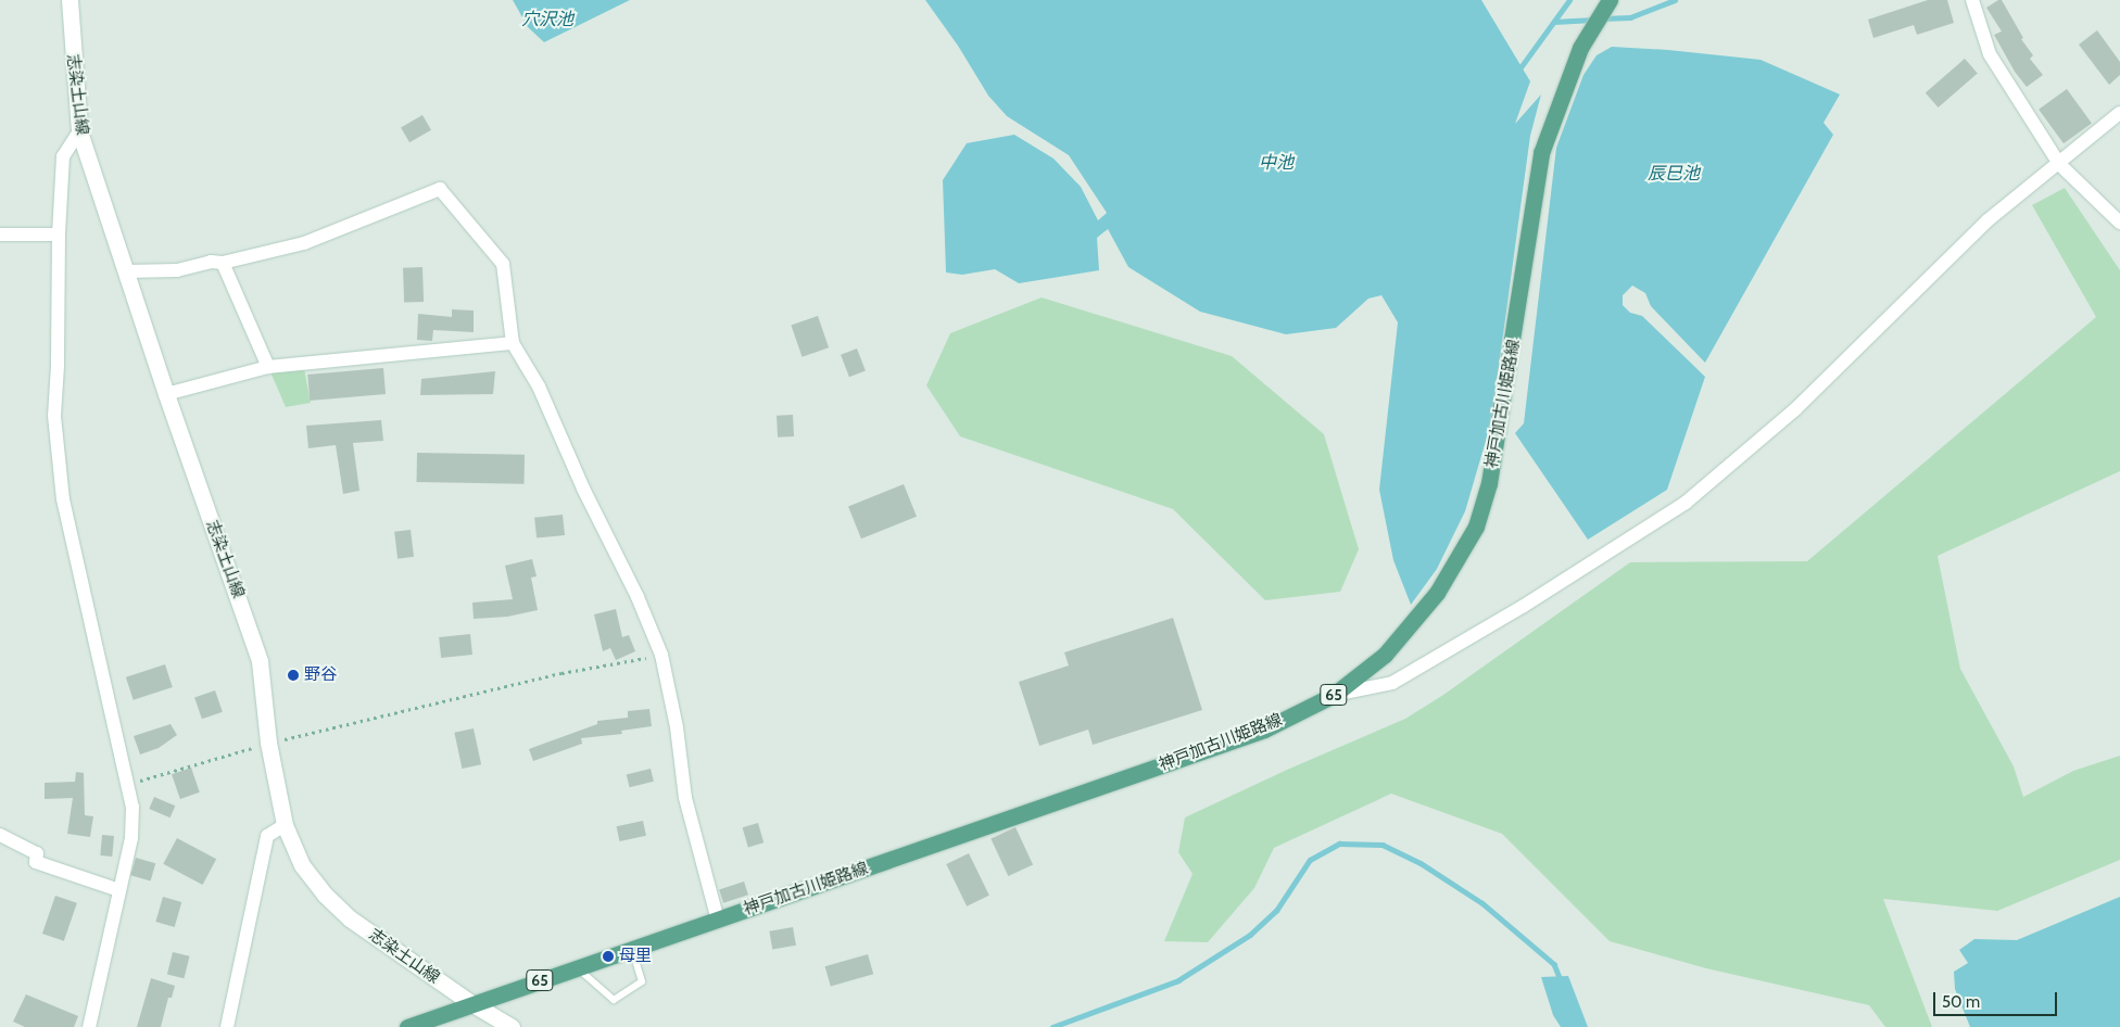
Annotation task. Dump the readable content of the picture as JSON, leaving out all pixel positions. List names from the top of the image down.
{
  "streets": {
    "main road": ["志染土山線", "神戸加古川姫路線", "65"]
  },
  "crossings": [
    ["志染土山線", "神戸加古川姫路線"]
  ],
  "water": ["穴沢池", "中池", "辰巳池"],
  "places": ["野谷", "母里"],
  "scale_bar": "50 m"
}
